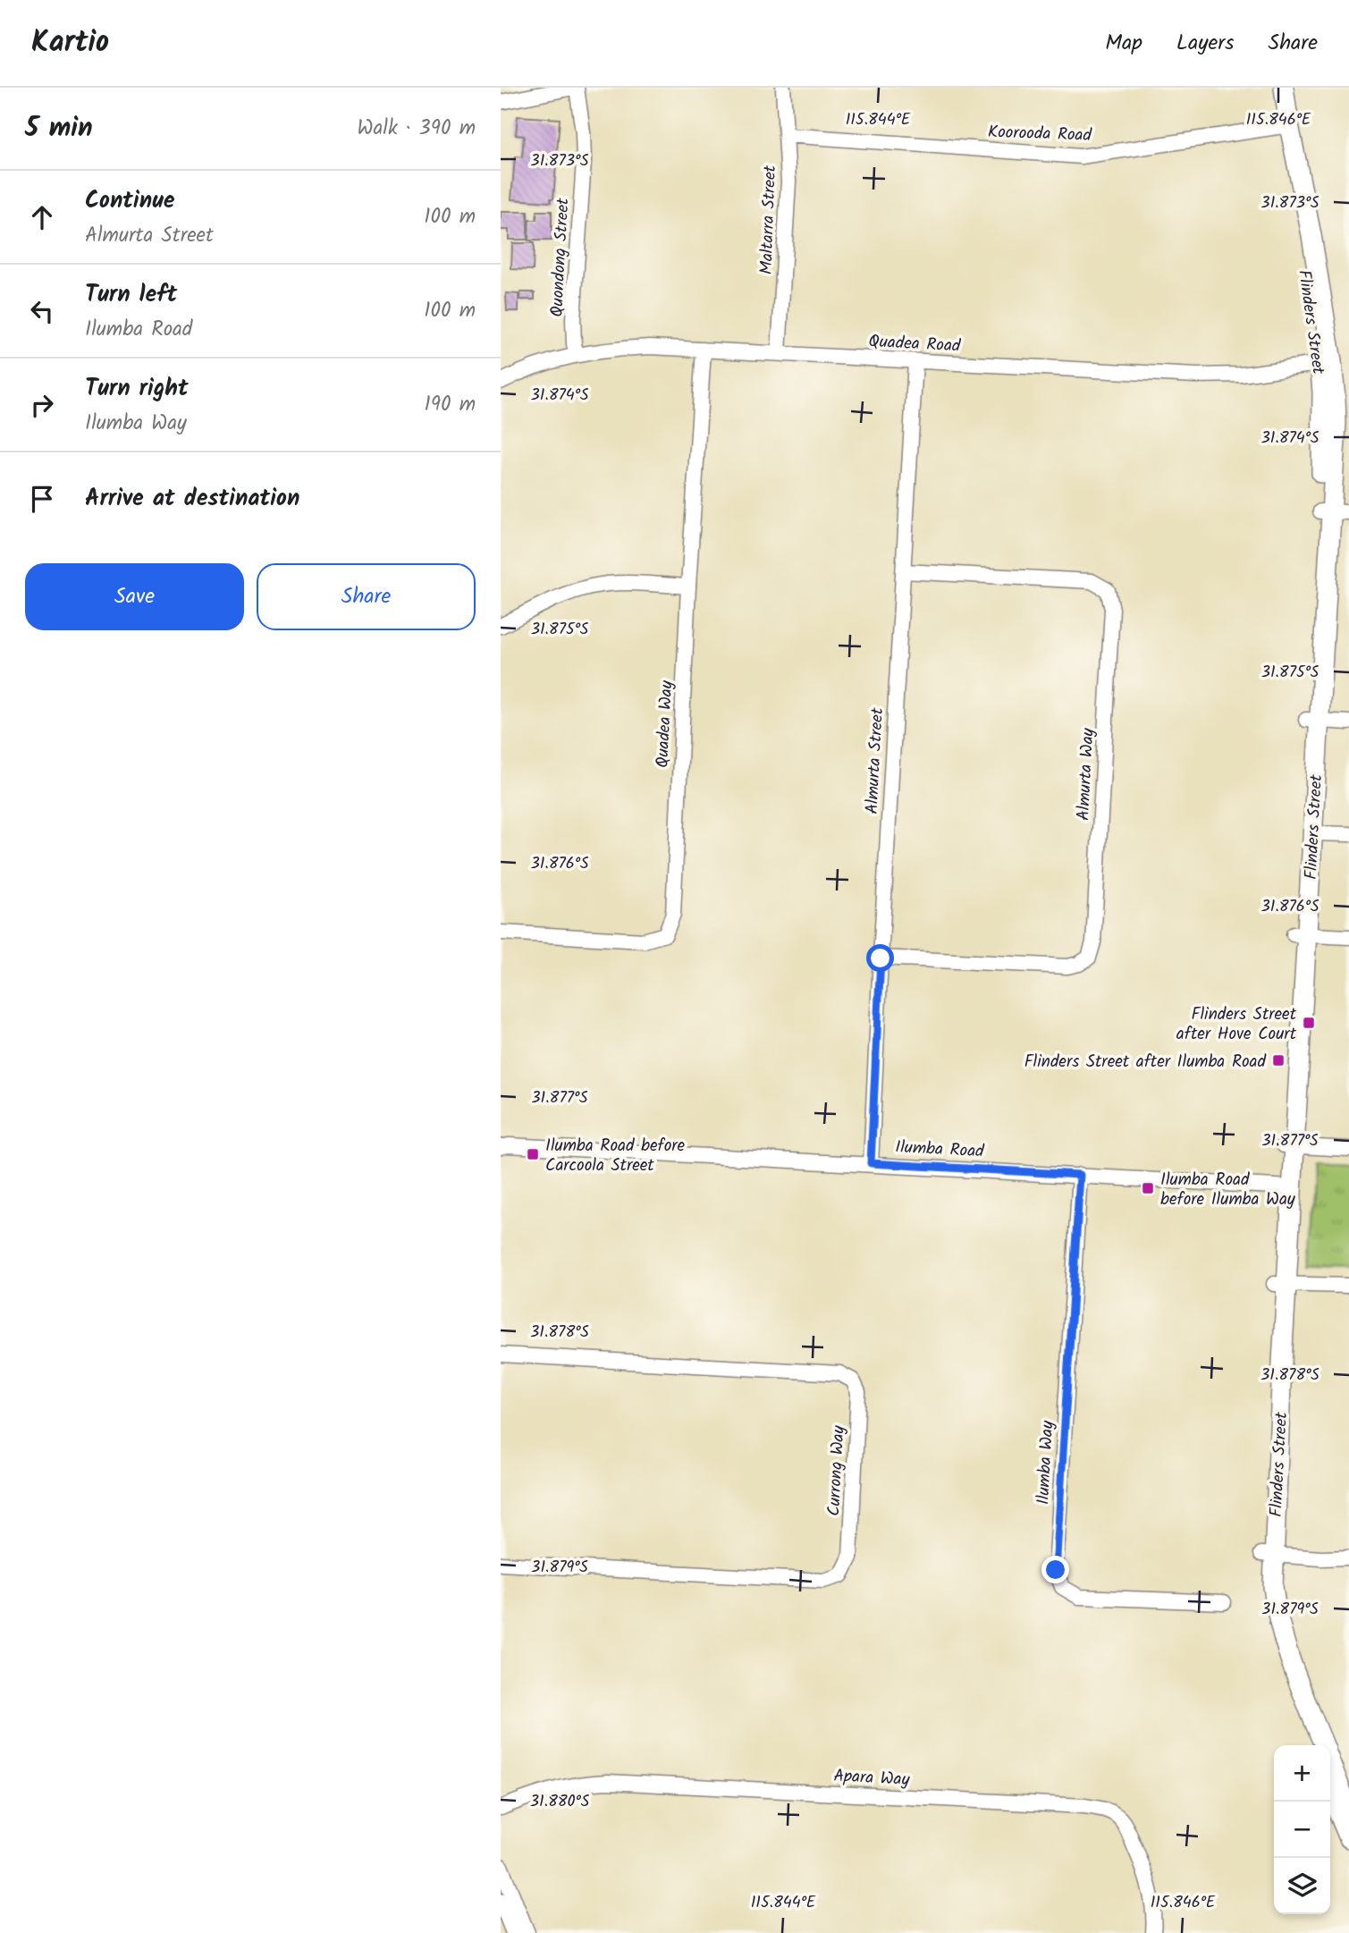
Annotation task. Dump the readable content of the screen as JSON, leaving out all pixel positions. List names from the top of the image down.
{
  "streets": {
    "main road": ["Flinders Street"],
    "street": [
      "Koorooda Road",
      "Maltarra Street",
      "Quondong Street",
      "Quadea Road",
      "Quadea Way",
      "Almurta Street",
      "Almurta Way",
      "Ilumba Road",
      "Ilumba Way",
      "Currong Way",
      "Apara Way"
    ]
  },
  "crossings": [
    ["Koorooda Road", "Maltarra Street"],
    ["Koorooda Road", "Flinders Street"],
    ["Maltarra Street", "Quadea Road"],
    ["Quondong Street", "Quadea Road"],
    ["Flinders Street", "Quadea Road"],
    ["Flinders Street", "Ilumba Road"],
    ["Quadea Road", "Quadea Way"],
    ["Quadea Road", "Almurta Street"],
    ["Almurta Street", "Almurta Way"],
    ["Almurta Street", "Ilumba Road"],
    ["Ilumba Road", "Ilumba Way"]
  ],
  "places": {
    "transit": [
      "Flinders Street after Hove Court",
      "Flinders Street after Ilumba Road",
      "Ilumba Road before Carcoola Street",
      "Ilumba Road before Ilumba Way"
    ]
  },
  "page": {
    "header": "Kartio",
    "nav": ["Map", "Layers", "Share"],
    "heading": ["5 min", "Walk · 390 m"],
    "list": [
      ["Continue", "Almurta Street", "100 m"],
      ["Turn left", "Ilumba Road", "100 m"],
      ["Turn right", "Ilumba Way", "190 m"],
      "Arrive at destination"
    ],
    "buttons": ["Save", "Share"],
    "map_buttons": ["+", "−"]
  },
  "coordinates": [
    "115.844°E",
    "115.846°E",
    "31.873°S",
    "31.874°S",
    "31.875°S",
    "31.876°S",
    "31.877°S",
    "31.878°S",
    "31.879°S",
    "31.880°S"
  ]
}
